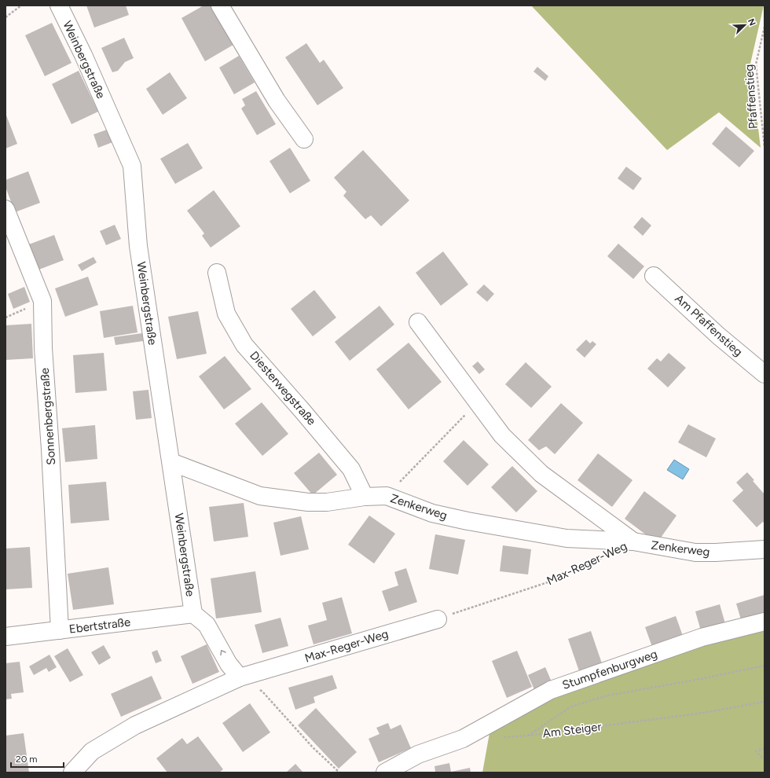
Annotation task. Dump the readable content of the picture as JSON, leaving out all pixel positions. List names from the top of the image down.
{
  "streets": {
    "street": [
      "Weinbergstraße",
      "Am Pfaffenstieg",
      "Diesterwegstraße",
      "Sonnenbergstraße",
      "Zenkerweg",
      "Max-Reger-Weg",
      "Ebertstraße",
      "Stumpfenburgweg"
    ],
    "path": ["Pfaffenstieg", "Am Steiger"]
  },
  "crossings": [
    ["Weinbergstraße", "Zenkerweg"],
    ["Weinbergstraße", "Ebertstraße"],
    ["Diesterwegstraße", "Zenkerweg"],
    ["Sonnenbergstraße", "Ebertstraße"]
  ],
  "scale_bar": "20 m",
  "north": "top right"
}
